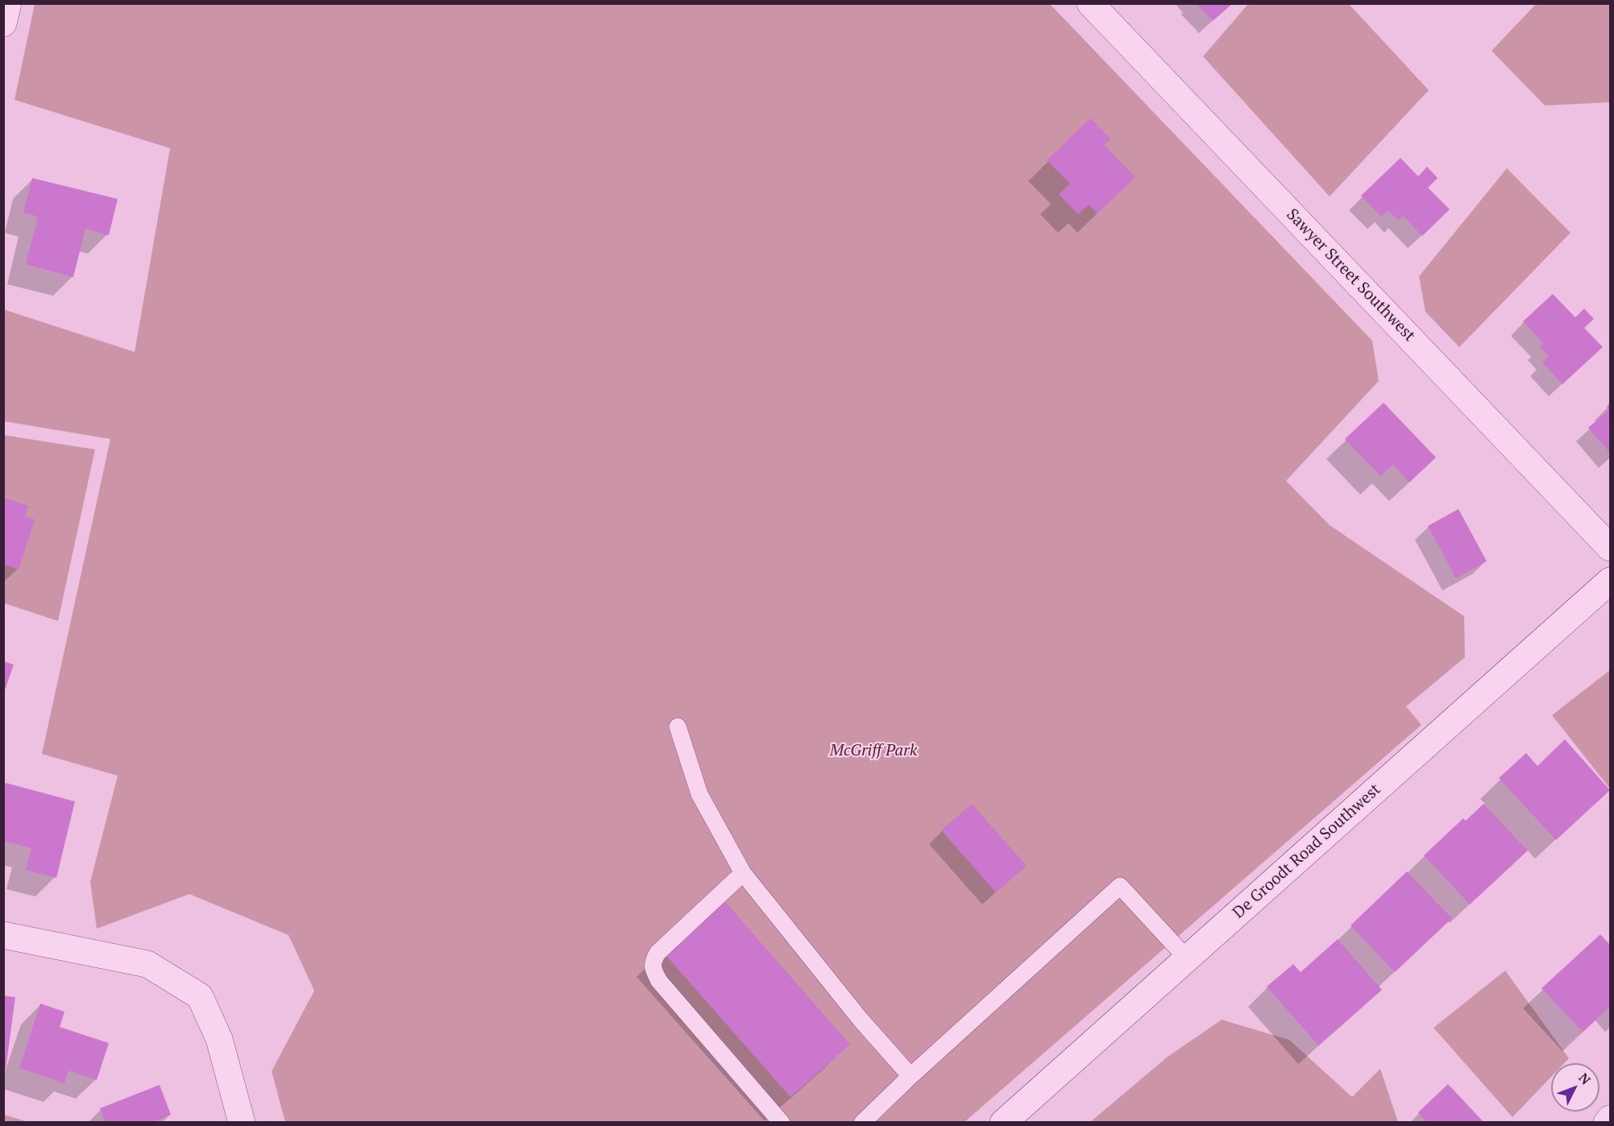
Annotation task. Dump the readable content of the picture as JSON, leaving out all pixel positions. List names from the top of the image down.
{
  "streets": {
    "street": ["Sawyer Street Southwest", "De Groodt Road Southwest"]
  },
  "parks": ["McGriff Park"],
  "north": "top right"
}
